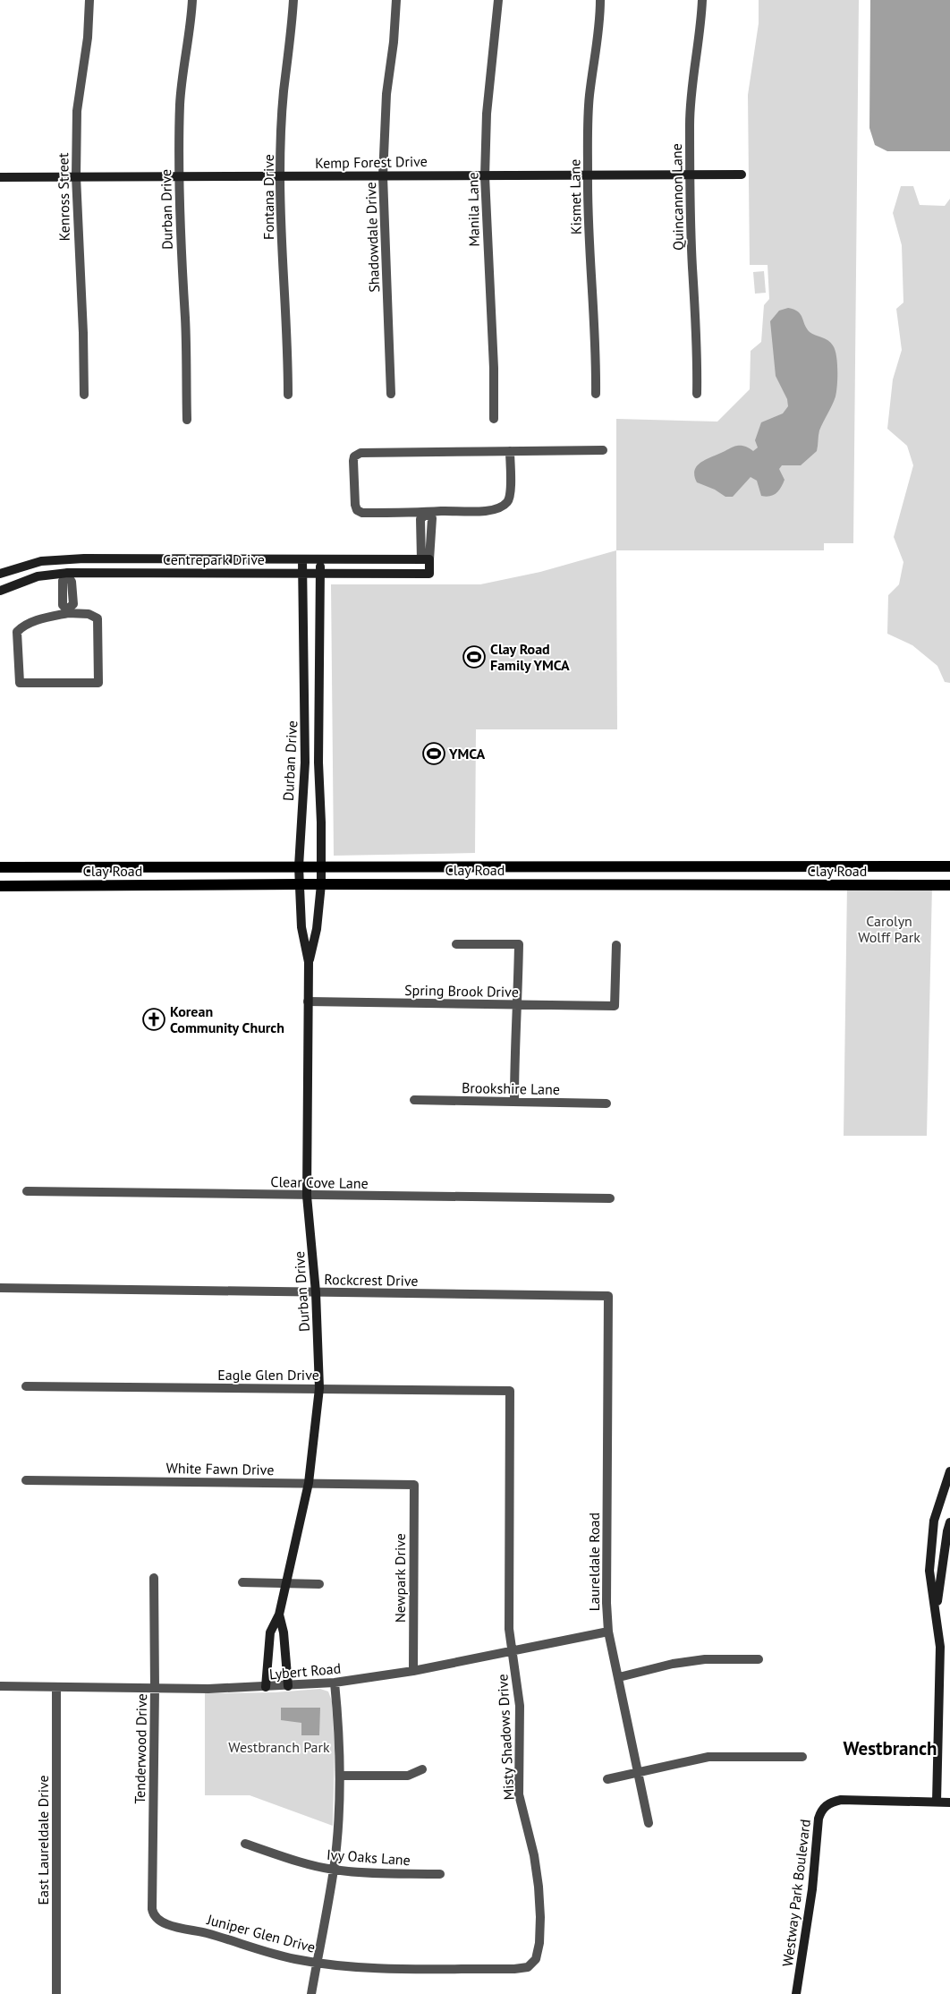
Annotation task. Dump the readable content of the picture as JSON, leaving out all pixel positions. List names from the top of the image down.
{
  "streets": {
    "main road": ["Clay Road"],
    "street": [
      "Kemp Forest Drive",
      "Kenross Street",
      "Fontana Drive",
      "Kismet Lane",
      "Quincannon Lane",
      "Durban Drive",
      "Manila Lane",
      "Shadowdale Drive",
      "Centrepark Drive",
      "Spring Brook Drive",
      "Brookshire Lane",
      "Clear Cove Lane",
      "Rockcrest Drive",
      "Eagle Glen Drive",
      "White Fawn Drive",
      "Laureldale Road",
      "Newpark Drive",
      "Lybert Road",
      "Misty Shadows Drive",
      "Tenderwood Drive",
      "East Laureldale Drive",
      "Ivy Oaks Lane",
      "Westway Park Boulevard",
      "Juniper Glen Drive"
    ]
  },
  "crossings": [
    ["Kemp Forest Drive", "Kenross Street"],
    ["Kemp Forest Drive", "Fontana Drive"],
    ["Kemp Forest Drive", "Kismet Lane"],
    ["Kemp Forest Drive", "Quincannon Lane"],
    ["Kemp Forest Drive", "Durban Drive"],
    ["Kemp Forest Drive", "Manila Lane"],
    ["Kemp Forest Drive", "Shadowdale Drive"],
    ["Durban Drive", "Centrepark Drive"],
    ["Durban Drive", "Clay Road"],
    ["Durban Drive", "Spring Brook Drive"],
    ["Durban Drive", "Clear Cove Lane"],
    ["Durban Drive", "Rockcrest Drive"],
    ["Durban Drive", "Eagle Glen Drive"],
    ["Durban Drive", "White Fawn Drive"],
    ["Durban Drive", "Lybert Road"],
    ["Rockcrest Drive", "Laureldale Road"],
    ["Eagle Glen Drive", "Misty Shadows Drive"],
    ["White Fawn Drive", "Newpark Drive"],
    ["Laureldale Road", "Lybert Road"],
    ["Newpark Drive", "Lybert Road"],
    ["Lybert Road", "Misty Shadows Drive"],
    ["Lybert Road", "Tenderwood Drive"],
    ["Lybert Road", "East Laureldale Drive"],
    ["Misty Shadows Drive", "Juniper Glen Drive"],
    ["Tenderwood Drive", "Juniper Glen Drive"]
  ],
  "districts": ["Westbranch"],
  "parks": ["Carolyn Wolff Park", "Westbranch Park"],
  "places": {
    "sports": ["Clay Road Family YMCA", "YMCA"],
    "church": ["Korean Community Church"]
  }
}
